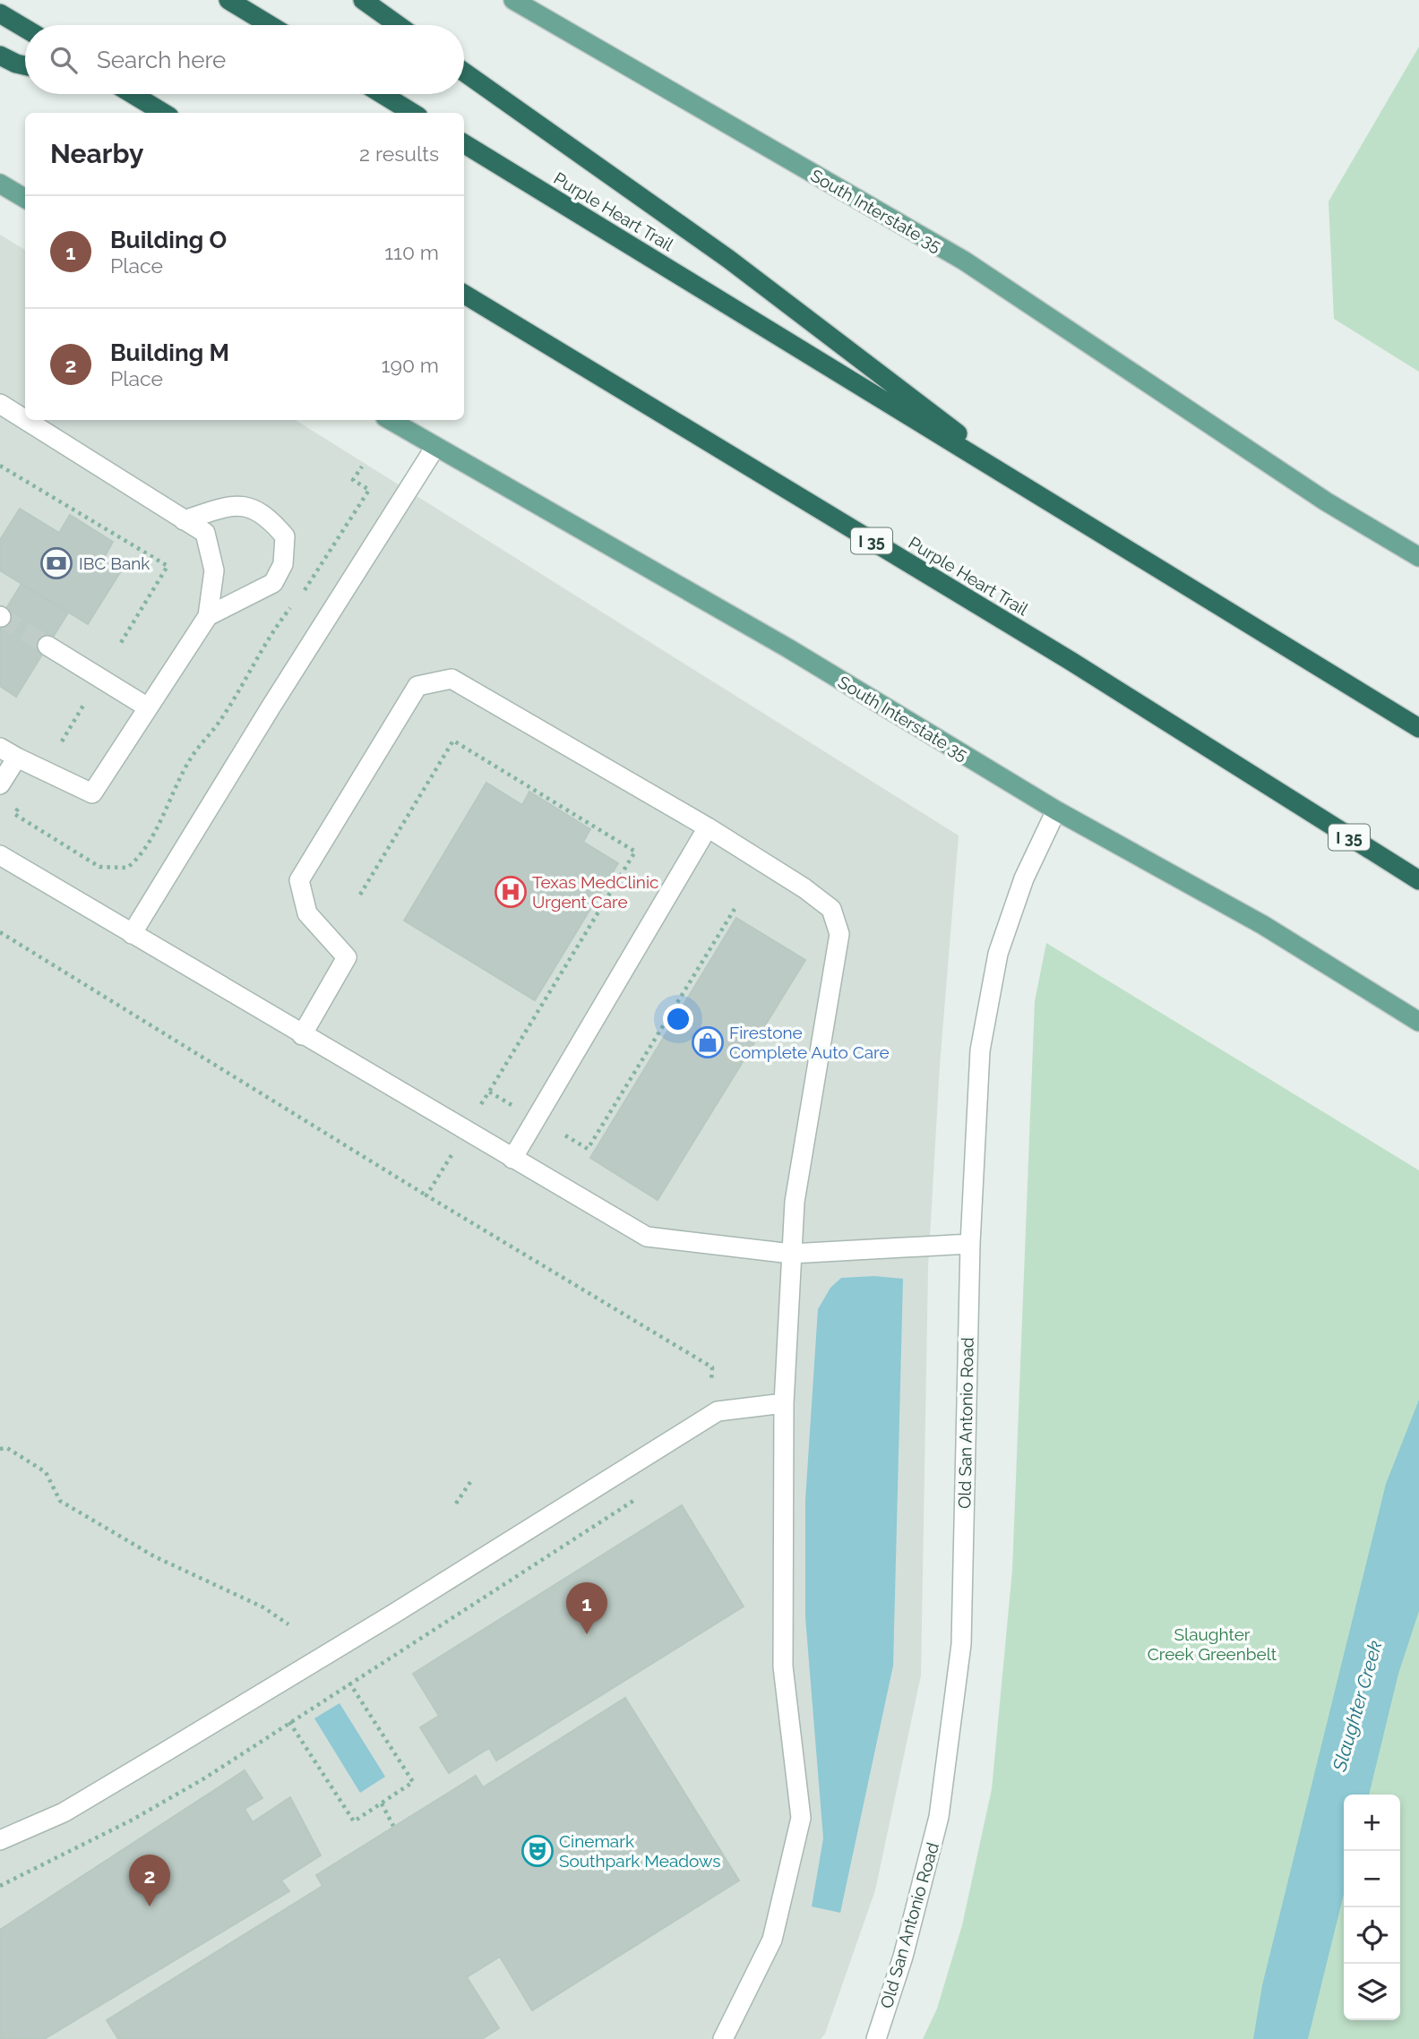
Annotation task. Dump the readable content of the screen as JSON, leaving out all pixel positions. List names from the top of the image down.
{
  "streets": {
    "highway": ["Purple Heart Trail", "I 35"],
    "main road": ["South Interstate 35"],
    "street": ["Old San Antonio Road"]
  },
  "crossings": [
    ["South Interstate 35", "Old San Antonio Road"]
  ],
  "water": ["Slaughter Creek"],
  "parks": ["Slaughter Creek Greenbelt"],
  "places": {
    "bank": ["IBC Bank"],
    "hospital": ["Texas MedClinic Urgent Care"],
    "shop": ["Firestone Complete Auto Care"],
    "theatre": ["Cinemark Southpark Meadows"]
  },
  "page": {
    "search": "Search here",
    "heading": ["Nearby", "2 results"],
    "list": [
      {
        "mark": "1",
        "name": "Building O",
        "note": "Place",
        "value": "110 m"
      },
      {
        "mark": "2",
        "name": "Building M",
        "note": "Place",
        "value": "190 m"
      }
    ],
    "pins": ["1", "2"],
    "map_buttons": ["+", "−"]
  }
}
